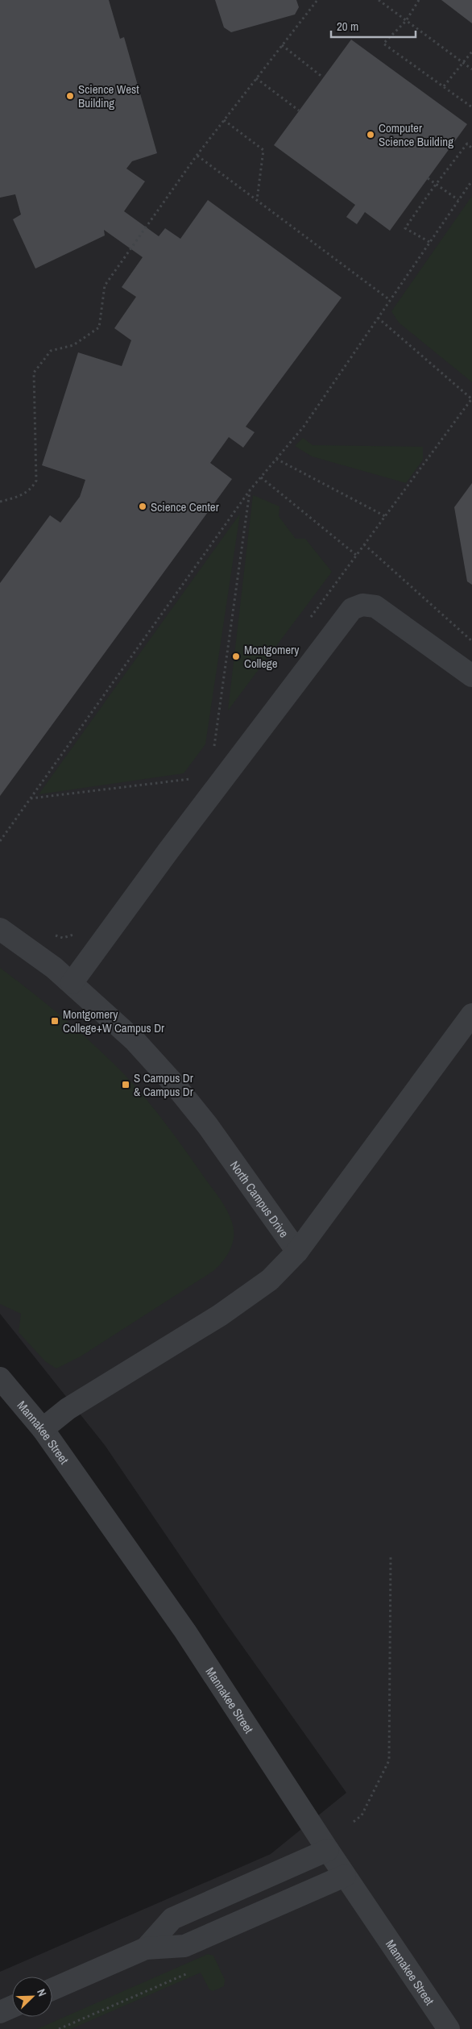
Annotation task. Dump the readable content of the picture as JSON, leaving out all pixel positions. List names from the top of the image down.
{
  "streets": {
    "street": ["North Campus Drive", "Mannakee Street"]
  },
  "places": {
    "other": [
      "Science West Building",
      "Computer Science Building",
      "Science Center",
      "Montgomery College"
    ],
    "transit": ["Montgomery College+W Campus Dr", "S Campus Dr & Campus Dr"]
  },
  "scale_bar": "20 m",
  "north": "top right"
}
